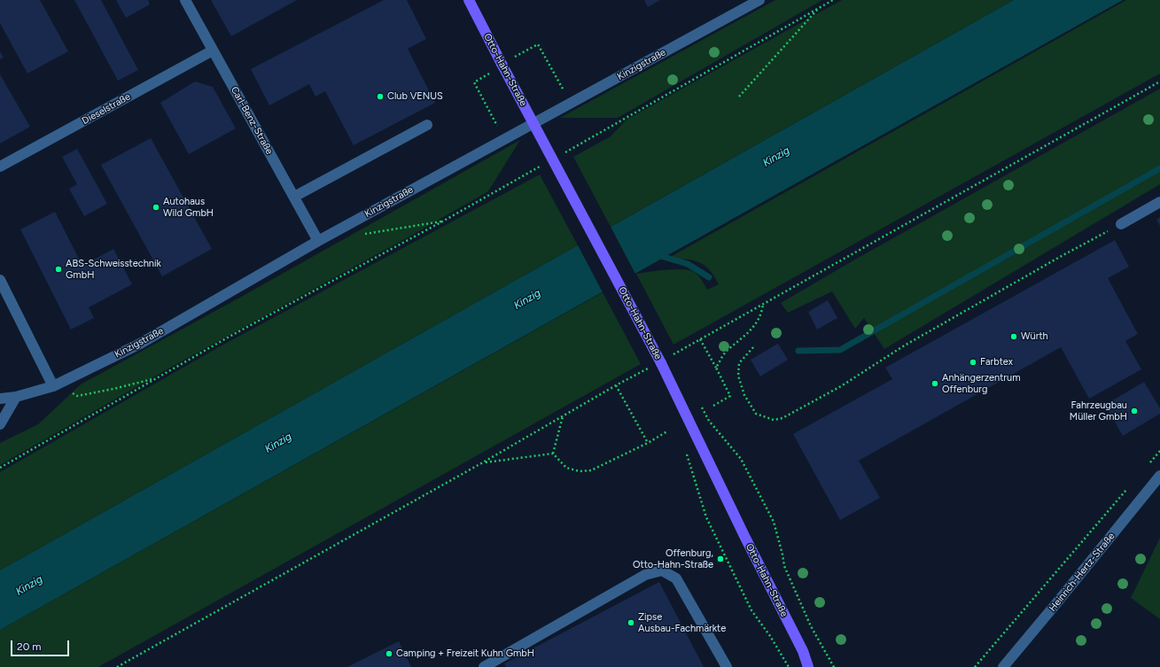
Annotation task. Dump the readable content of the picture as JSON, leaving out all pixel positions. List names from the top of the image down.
{
  "streets": {
    "main road": ["Otto-Hahn-Straße"],
    "street": [
      "Kinzigstraße",
      "Dieselstraße",
      "Carl-Benz-Straße",
      "Heinrich-Hertz-Straße"
    ]
  },
  "crossings": [
    ["Kinzigstraße", "Carl-Benz-Straße"],
    ["Dieselstraße", "Carl-Benz-Straße"]
  ],
  "water": ["Kinzig"],
  "places": [
    "Club VENUS",
    "Autohaus Wild GmbH",
    "ABS-Schweisstechnik GmbH",
    "Würth",
    "Farbtex",
    "Anhängerzentrum Offenburg",
    "Fahrzeugbau Müller GmbH",
    "Offenburg, Otto-Hahn-Straße",
    "Zipse Ausbau-Fachmärkte",
    "Camping + Freizeit Kuhn GmbH"
  ],
  "scale_bar": "20 m"
}
